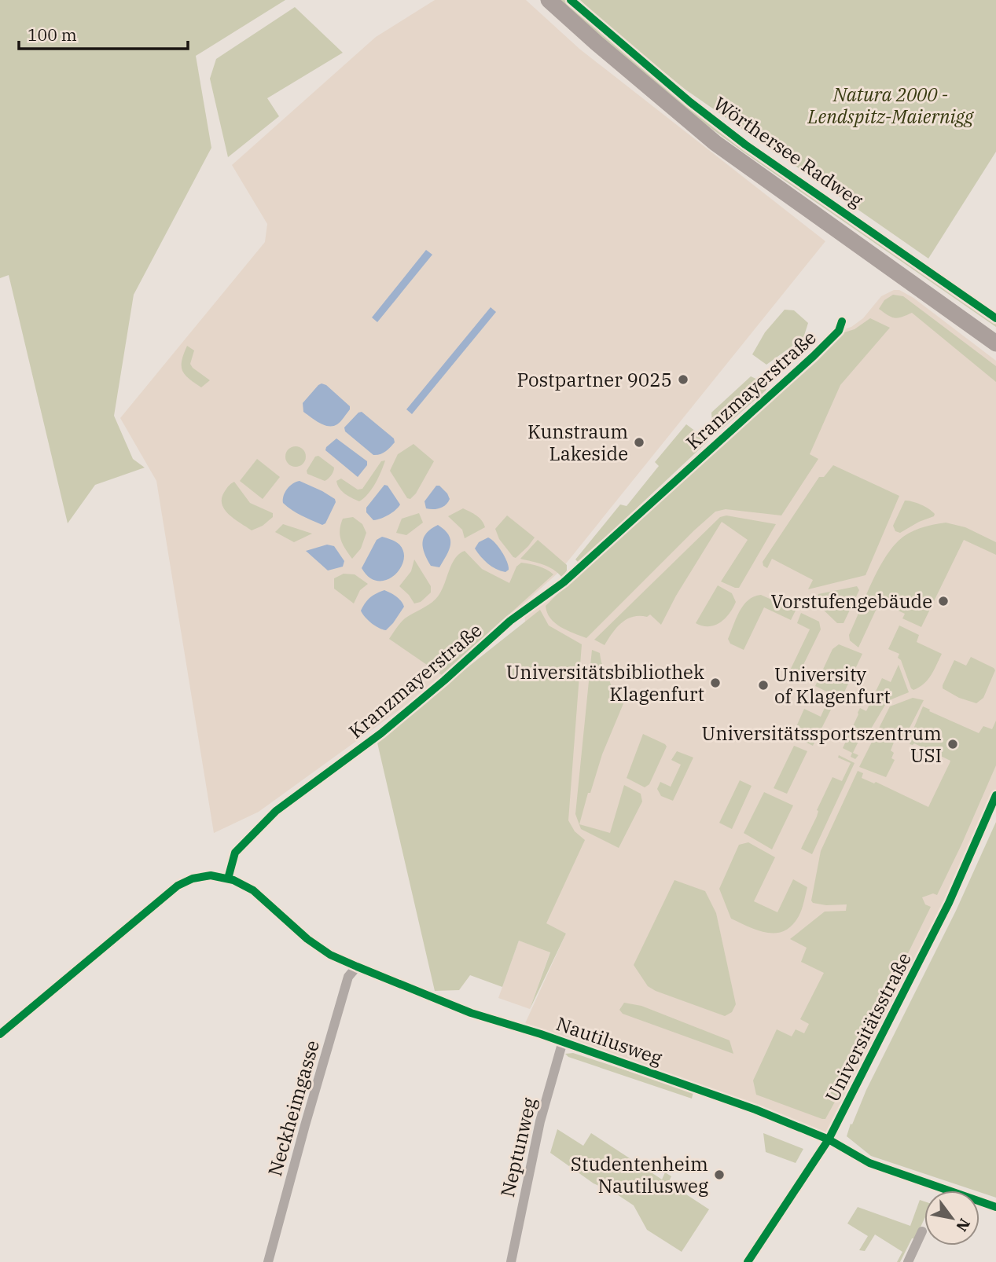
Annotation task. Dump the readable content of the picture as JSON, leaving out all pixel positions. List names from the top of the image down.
{
  "streets": {
    "street": [
      "Universitätsstraße",
      "Nautilusweg",
      "Neckheimgasse",
      "Neptunweg"
    ],
    "cycle path": ["Wörthersee Radweg", "Kranzmayerstraße"]
  },
  "crossings": [
    ["Universitätsstraße", "Nautilusweg"],
    ["Nautilusweg", "Neckheimgasse"],
    ["Nautilusweg", "Neptunweg"]
  ],
  "parks": ["Natura 2000 - Lendspitz-Maiernigg"],
  "places": [
    "Postpartner 9025",
    "Kunstraum Lakeside",
    "Vorstufengebäude",
    "Universitätsbibliothek Klagenfurt",
    "University of Klagenfurt",
    "Universitätssportszentrum USI",
    "Studentenheim Nautilusweg"
  ],
  "scale_bar": "100 m",
  "north": "bottom right"
}
